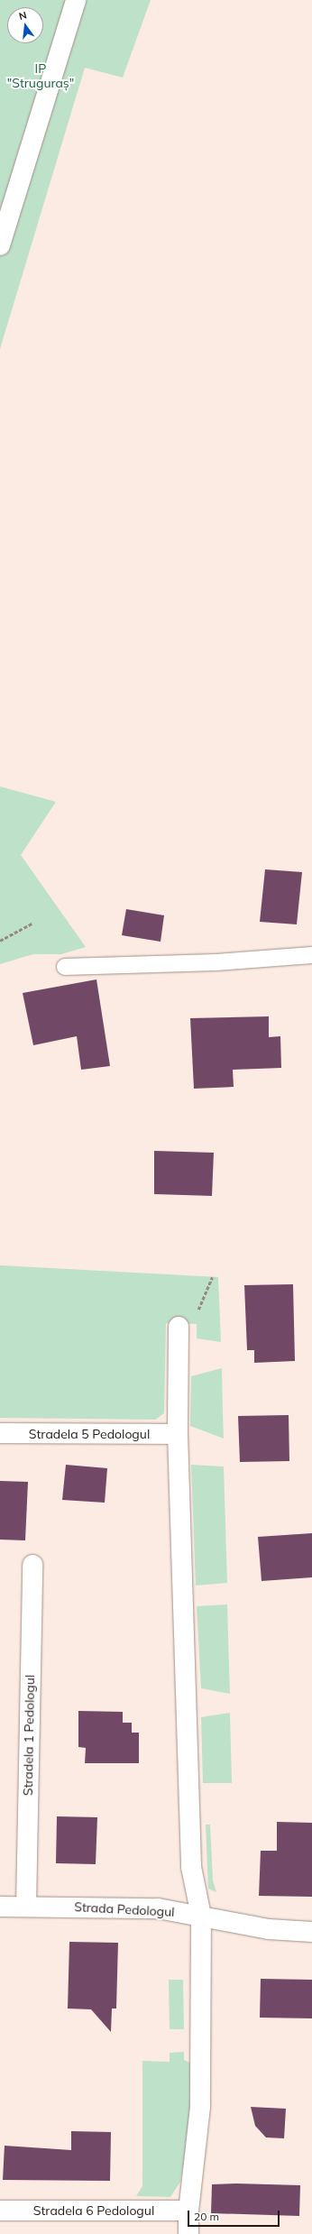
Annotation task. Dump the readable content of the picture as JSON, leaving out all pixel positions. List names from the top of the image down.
{
  "streets": {
    "street": [
      "Stradela 5 Pedologul",
      "Stradela 1 Pedologul",
      "Strada Pedologul",
      "Stradela 6 Pedologul"
    ]
  },
  "crossings": [
    ["Stradela 1 Pedologul", "Strada Pedologul"]
  ],
  "parks": ["IP \"Struguraș\""],
  "scale_bar": "20 m",
  "north": "top"
}
